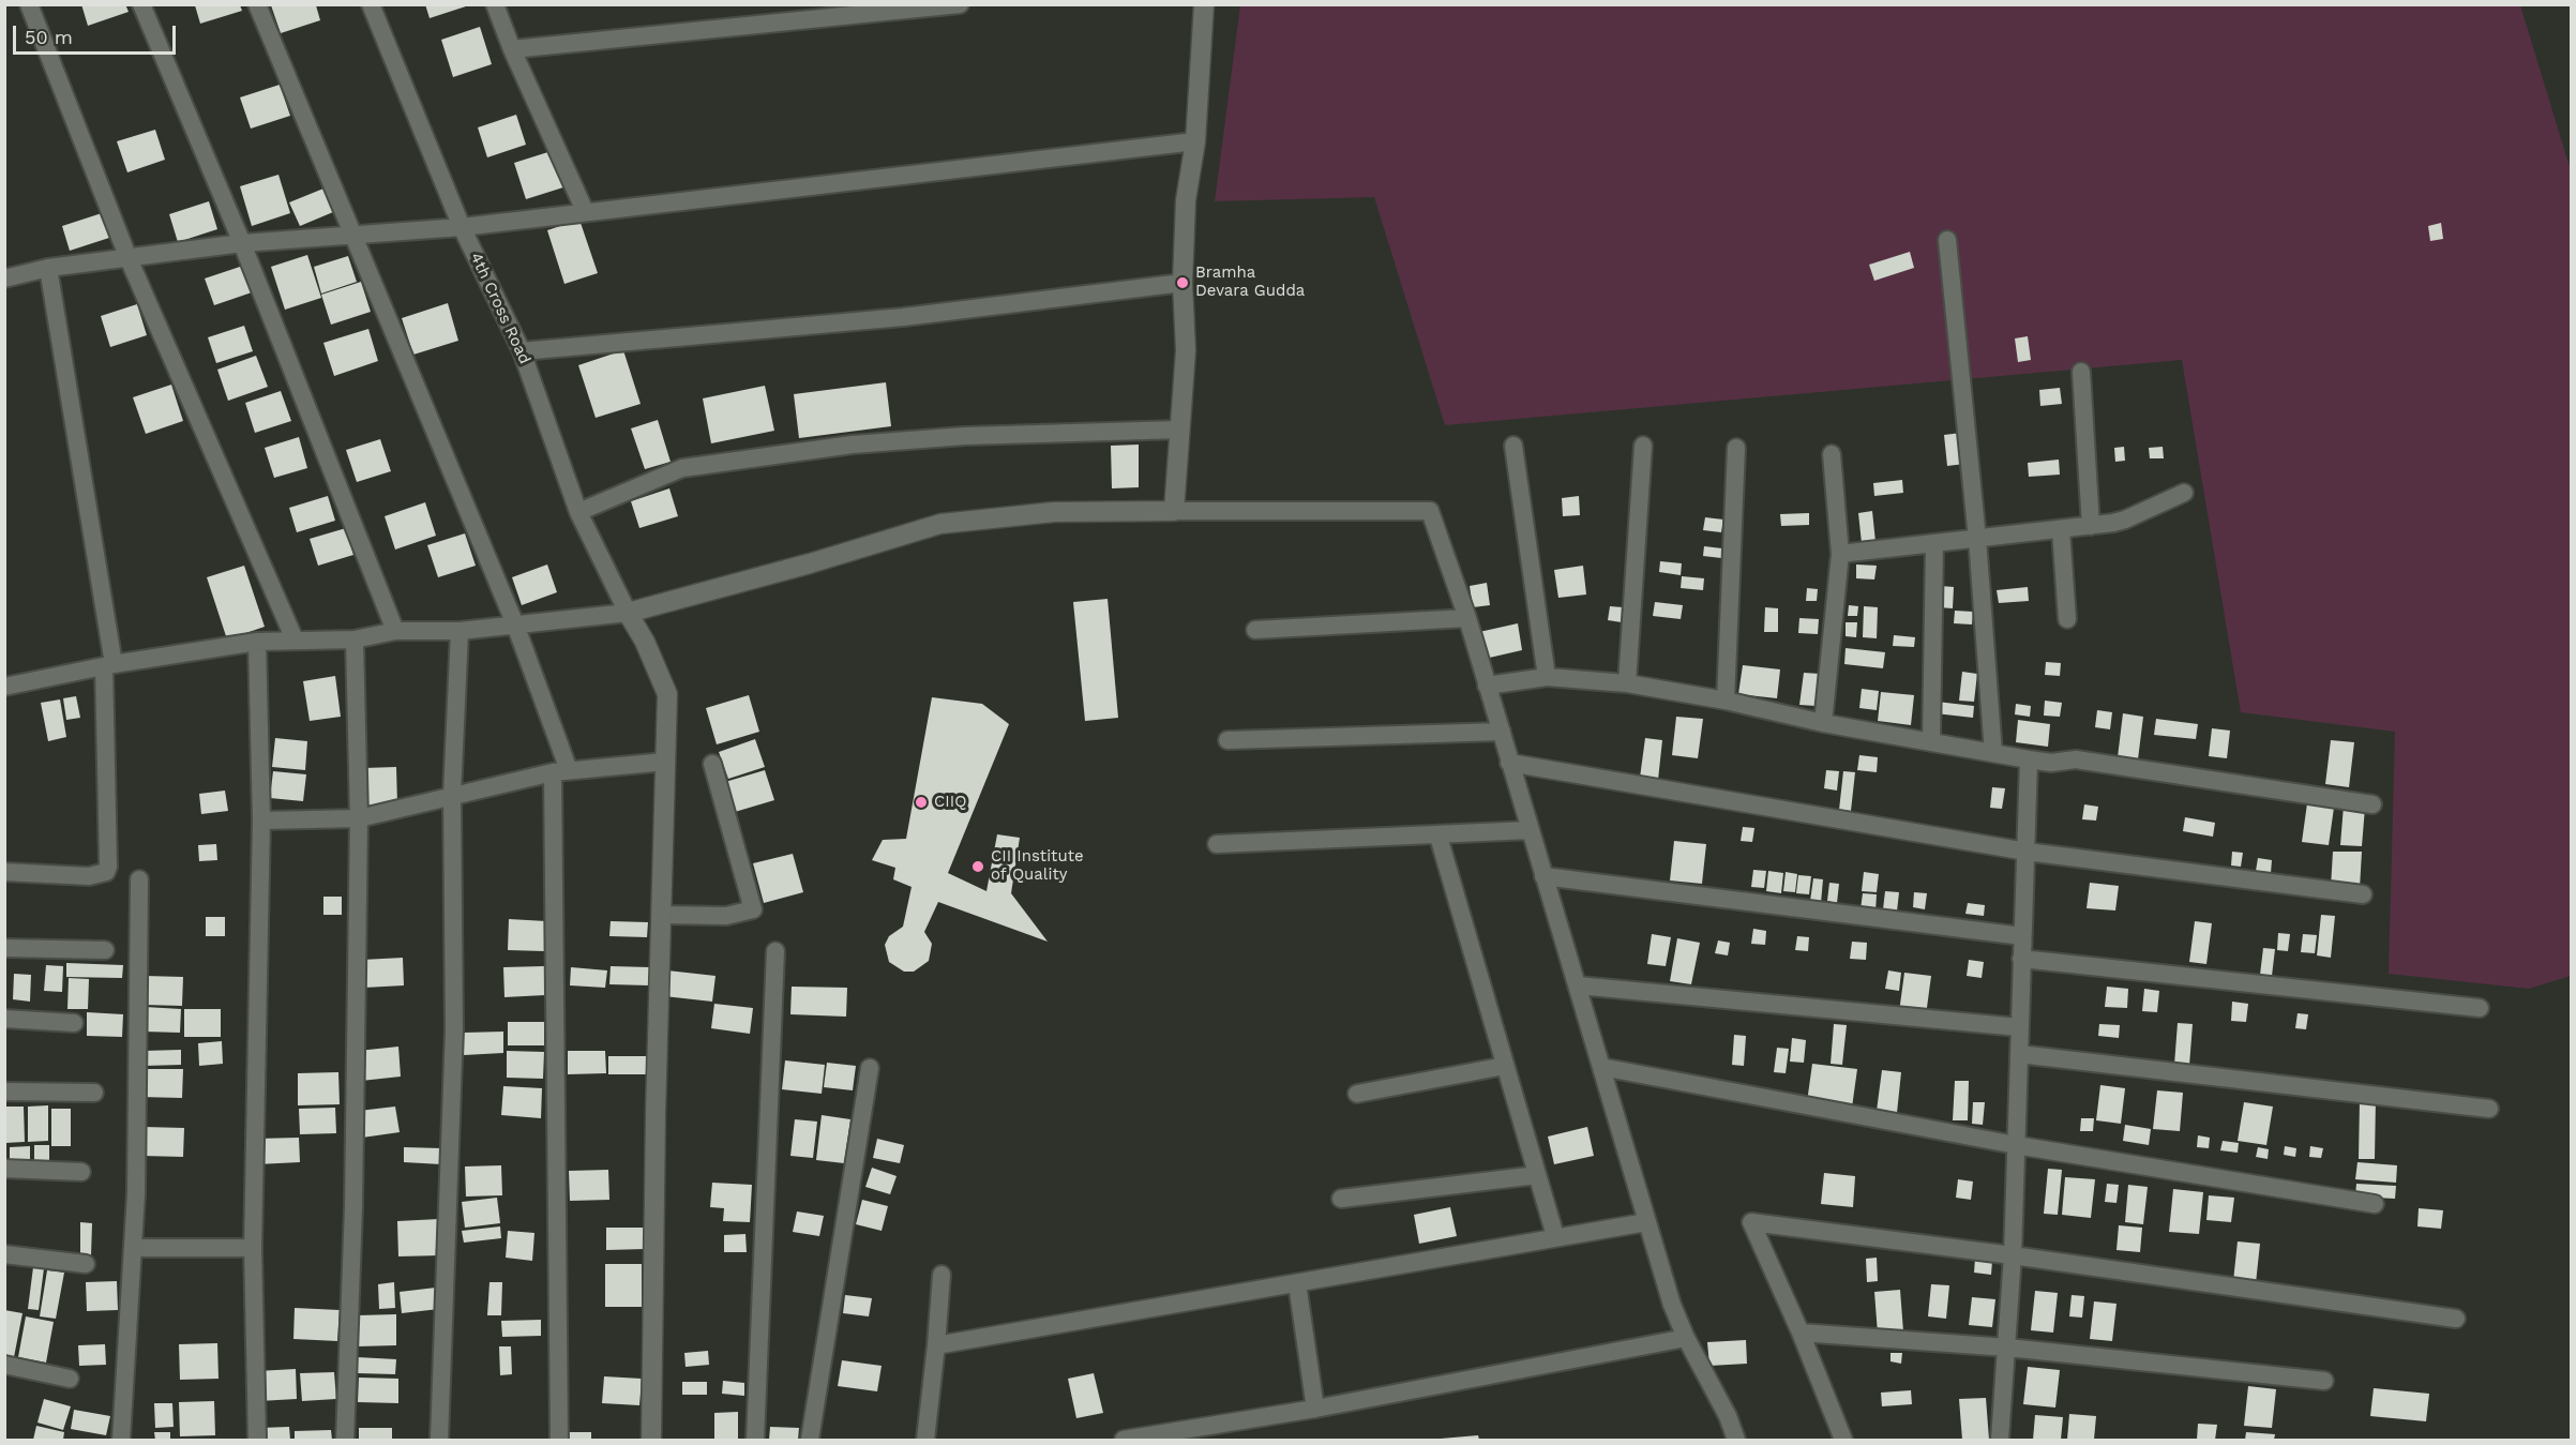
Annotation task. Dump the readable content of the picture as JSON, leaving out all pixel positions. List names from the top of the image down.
{
  "streets": {
    "street": ["4th Cross Road"]
  },
  "places": ["Bramha Devara Gudda", "CIIQ", "CII Institute of Quality"],
  "scale_bar": "50 m"
}
